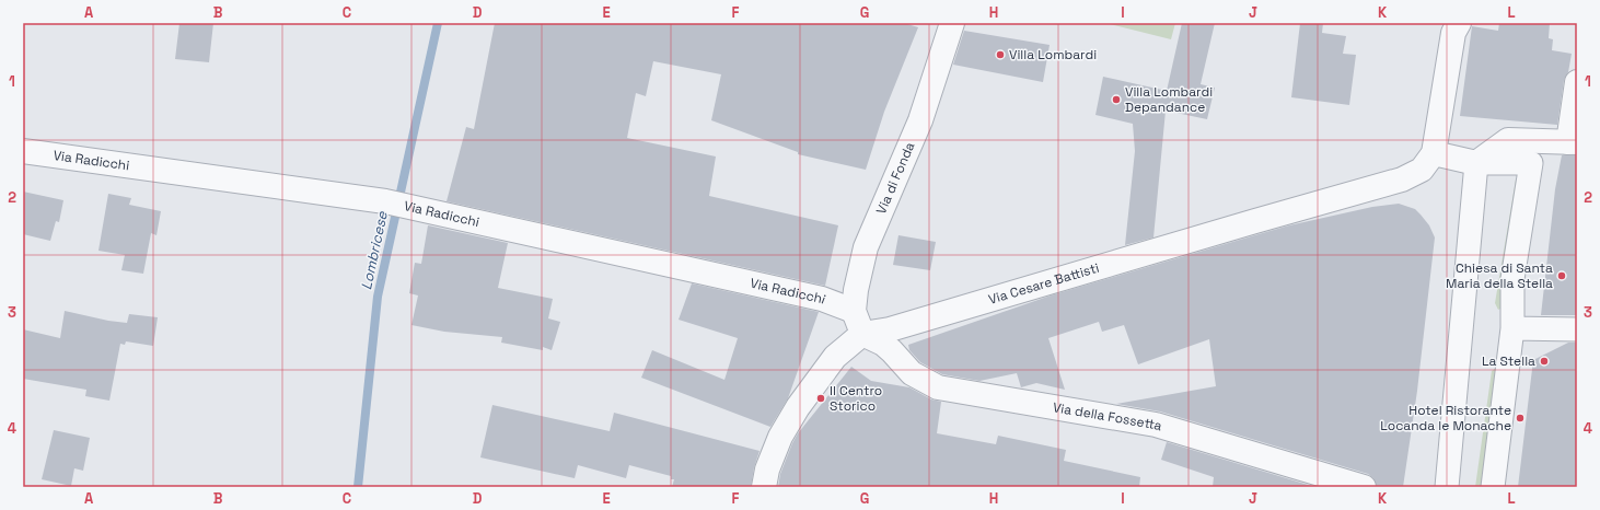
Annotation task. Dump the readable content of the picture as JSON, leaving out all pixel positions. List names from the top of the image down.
{
  "streets": {
    "street": [
      "Via Radicchi",
      "Via di Fonda",
      "Via Cesare Battisti",
      "Via della Fossetta"
    ]
  },
  "crossings": [
    ["Via Radicchi", "Via di Fonda"],
    ["Via di Fonda", "Via Cesare Battisti"],
    ["Via di Fonda", "Via della Fossetta"],
    ["Via Cesare Battisti", "Via della Fossetta"]
  ],
  "water": ["Lombricese"],
  "places": [
    "Villa Lombardi",
    "Villa Lombardi Depandance",
    "Chiesa di Santa Maria della Stella",
    "La Stella",
    "Il Centro Storico",
    "Hotel Ristorante Locanda le Monache"
  ],
  "grid": {
    "columns": [
      "A",
      "B",
      "C",
      "D",
      "E",
      "F",
      "G",
      "H",
      "I",
      "J",
      "K",
      "L"
    ],
    "rows": [
      "1",
      "2",
      "3",
      "4"
    ]
  }
}
